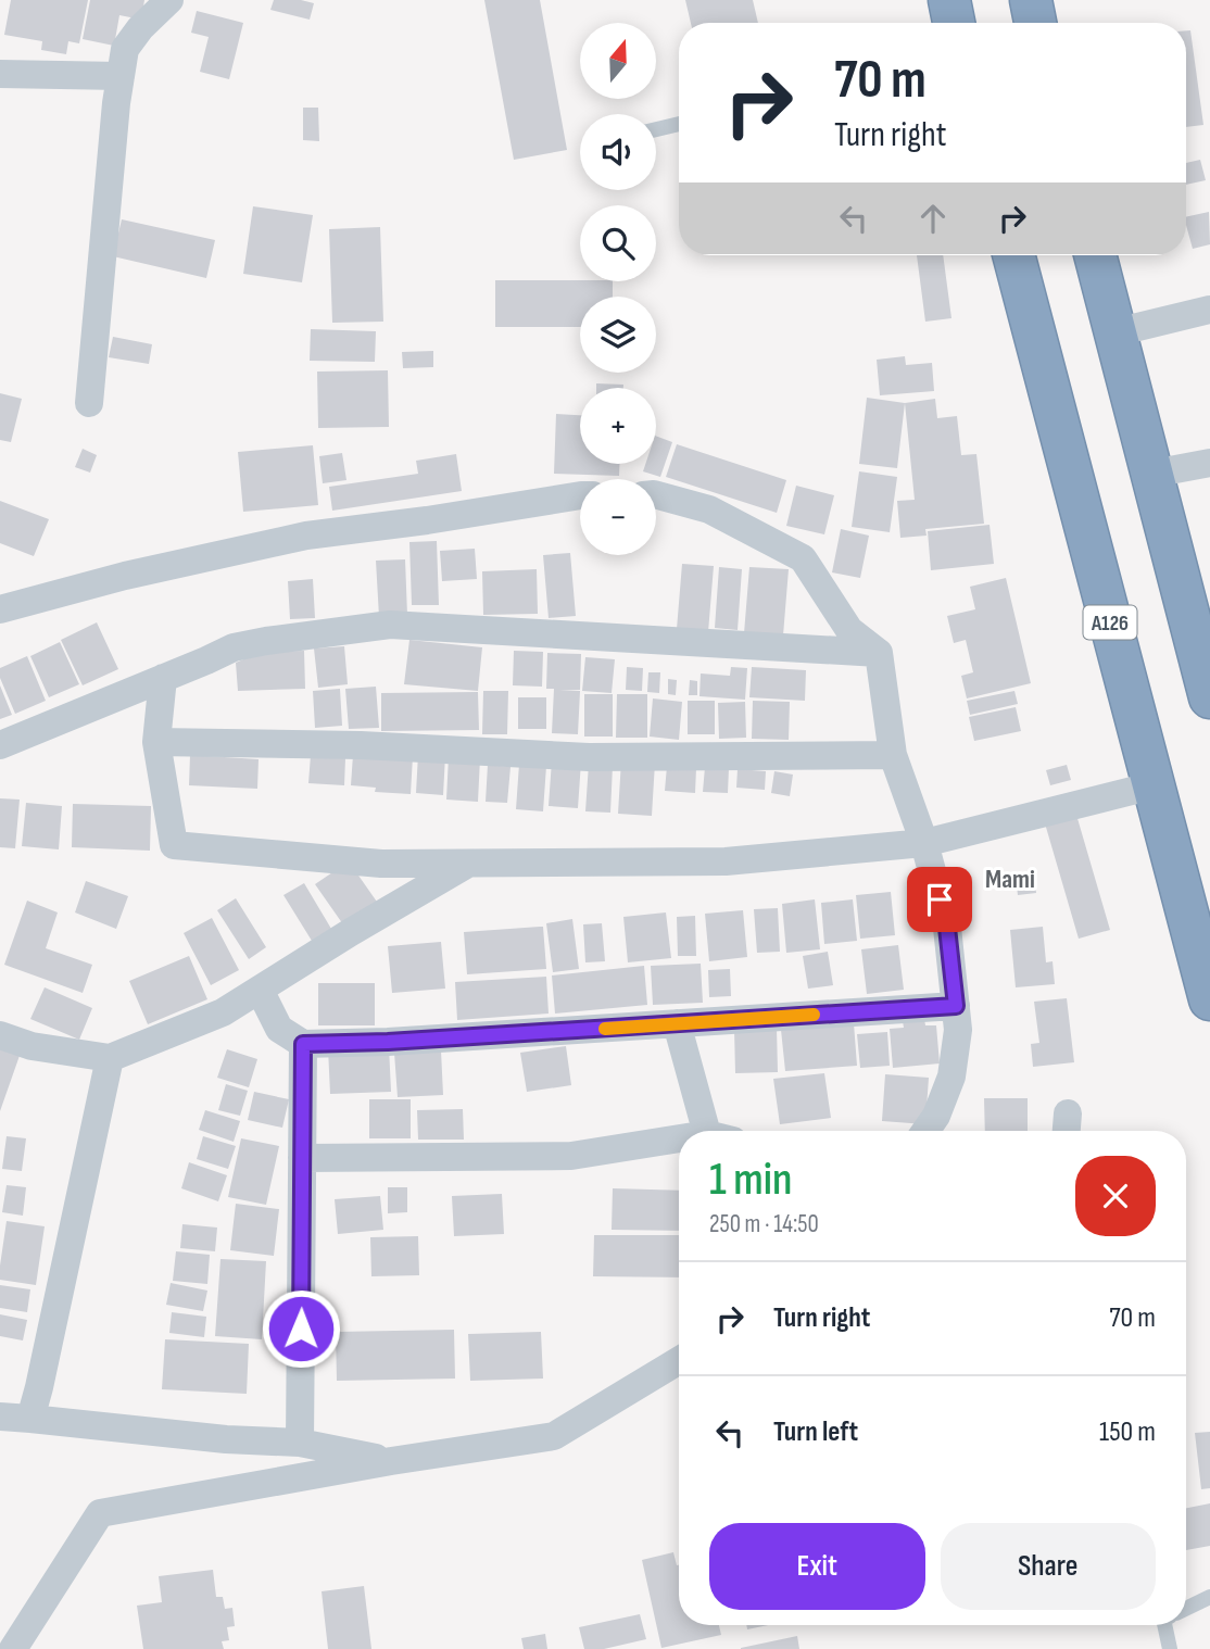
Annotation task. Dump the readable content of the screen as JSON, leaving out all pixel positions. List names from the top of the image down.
{
  "streets": {
    "highway": ["A126"]
  },
  "districts": ["Mami"],
  "north": "top",
  "page": {
    "map_buttons": ["+", "−"],
    "turn": ["70 m", "Turn right"],
    "heading": ["1 min", "250 m · 14:50"],
    "list": [
      {
        "name": "Turn right",
        "value": "70 m"
      },
      {
        "name": "Turn left",
        "value": "150 m"
      }
    ],
    "buttons": ["Exit", "Share"]
  }
}
